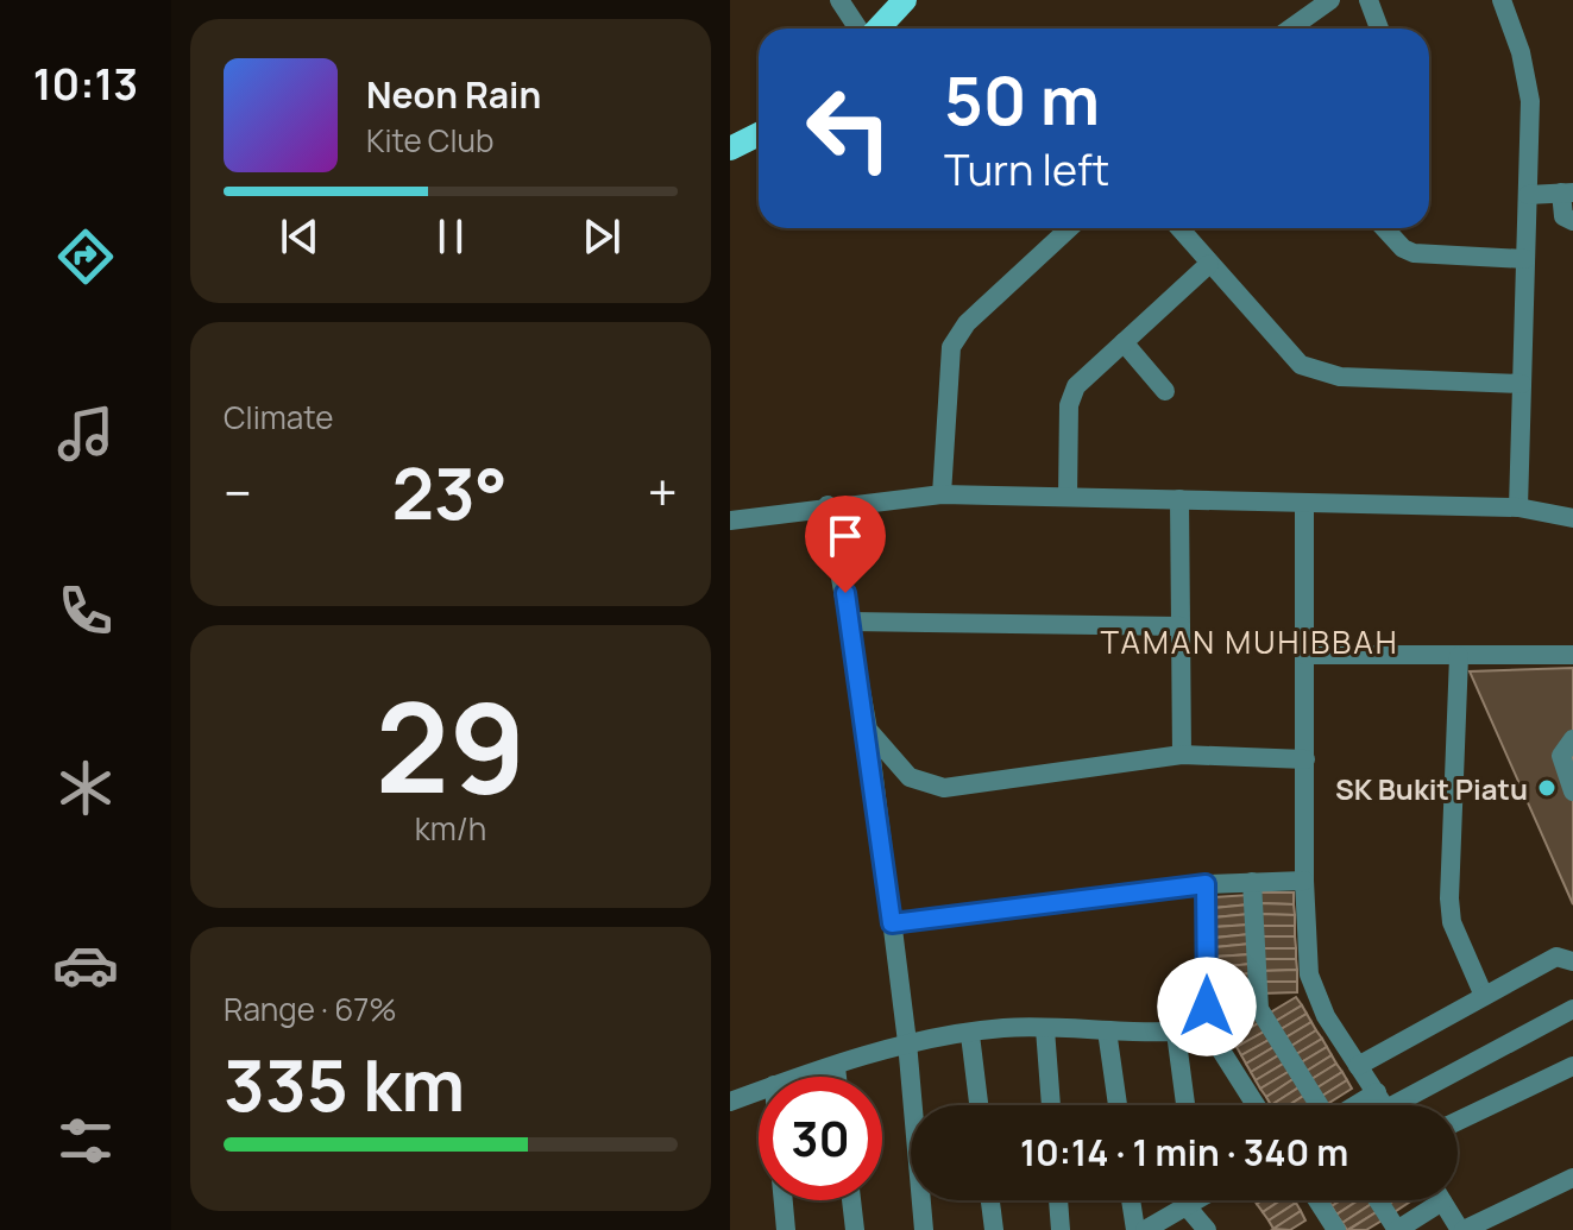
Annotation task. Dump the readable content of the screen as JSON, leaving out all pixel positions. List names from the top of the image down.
{
  "districts": ["TAMAN MUHIBBAH"],
  "places": ["SK Bukit Piatu"],
  "page": {
    "tabs": "10:13",
    "turn": ["50 m", "Turn left"],
    "song": ["Neon Rain", "Kite Club"],
    "tile": [
      "Climate",
      ["29", "km/h"],
      ["Range · 67%", "335 km"]
    ],
    "heat": ["−", "23°", "+"],
    "limit": "30",
    "trip": "10:14 · 1 min · 340 m"
  }
}
